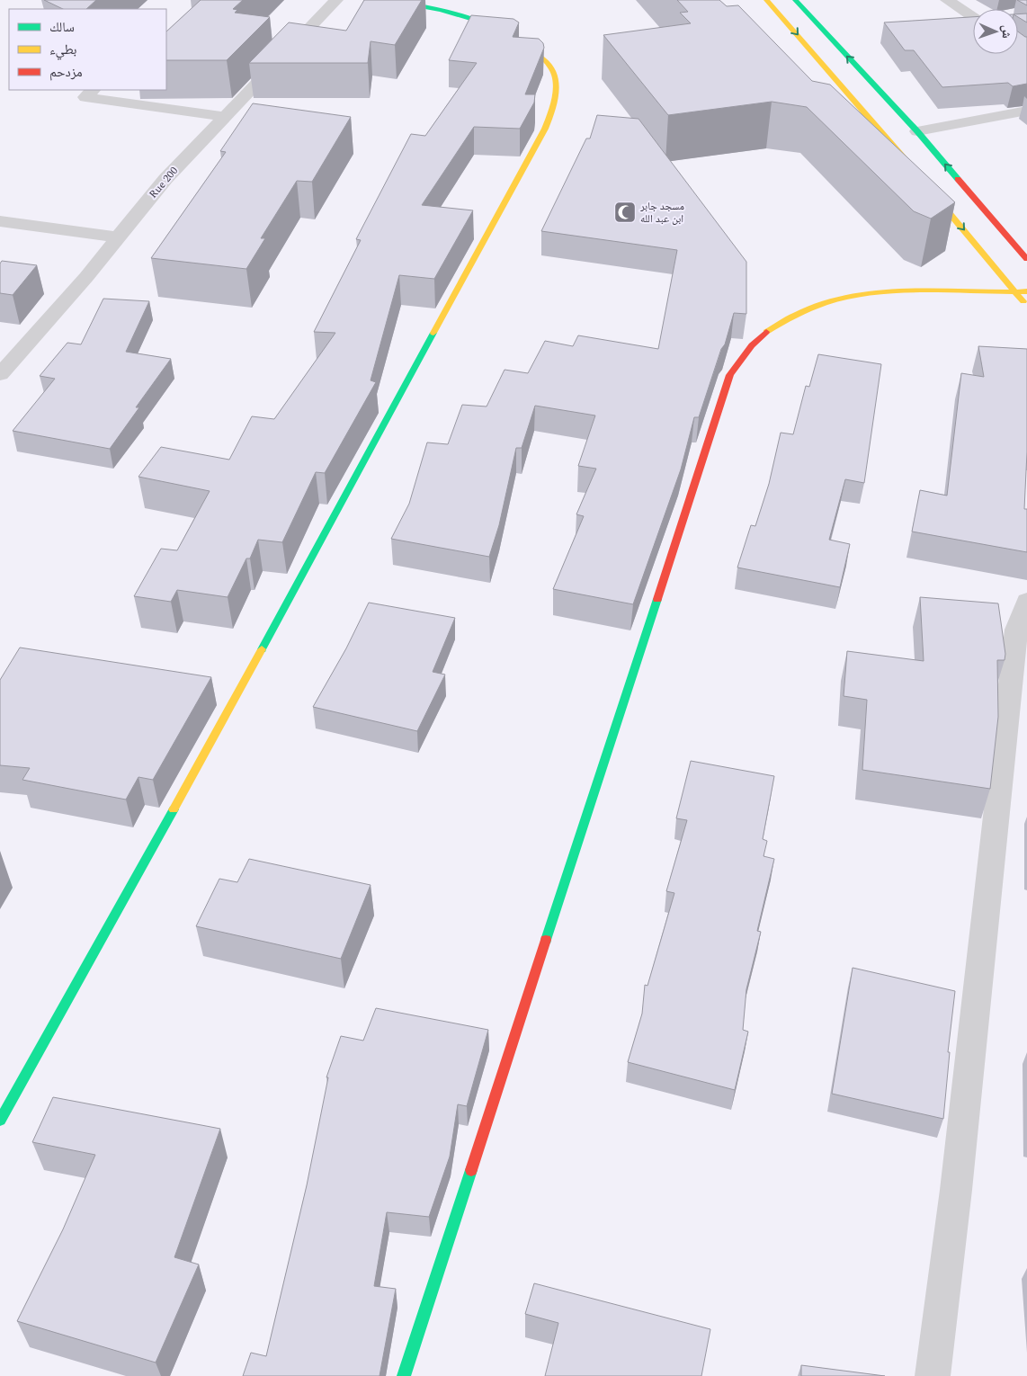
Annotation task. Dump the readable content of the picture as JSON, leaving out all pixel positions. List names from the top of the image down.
{
  "streets": {
    "street": ["Rue 200"]
  },
  "places": {
    "mosque": ["مسجد جابر ابن عبد الله"]
  },
  "legend": ["سالك", "بطيء", "مزدحم"],
  "north": "right"
}
